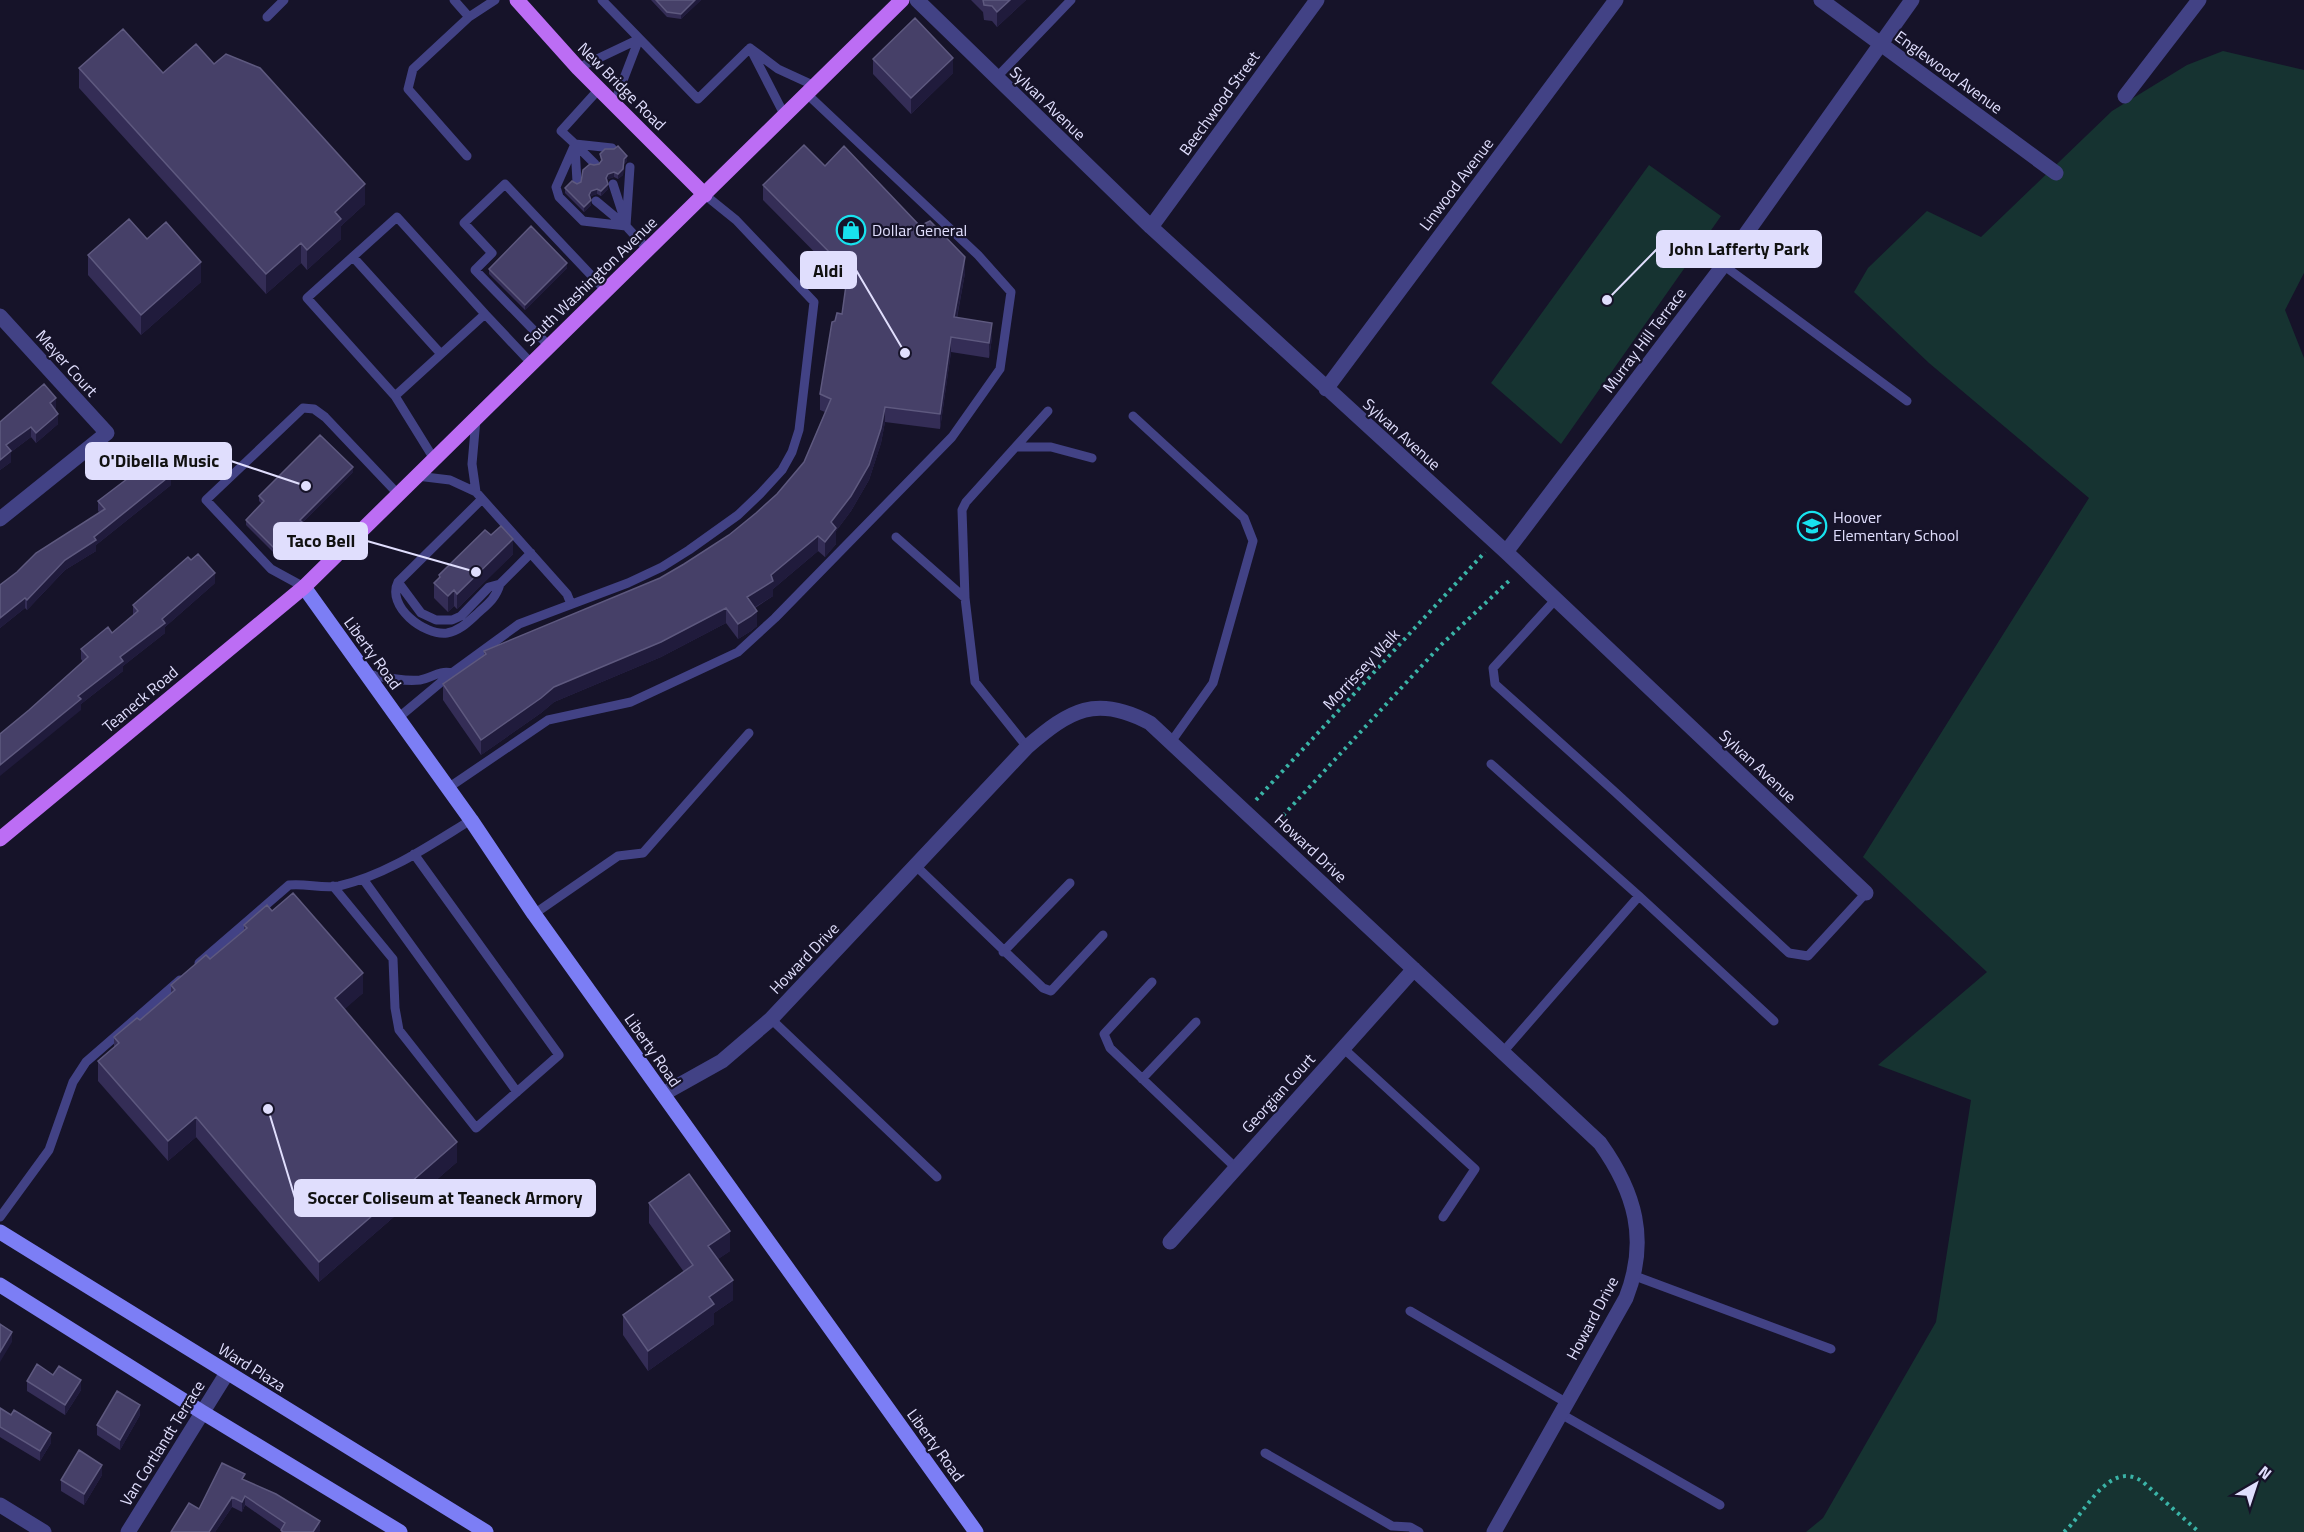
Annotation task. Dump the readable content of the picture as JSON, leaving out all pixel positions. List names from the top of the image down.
{
  "streets": {
    "main road": [
      "New Bridge Road",
      "South Washington Avenue",
      "Liberty Road",
      "Teaneck Road",
      "Ward Plaza"
    ],
    "street": [
      "Englewood Avenue",
      "Sylvan Avenue",
      "Beechwood Street",
      "Linwood Avenue",
      "Murray Hill Terrace",
      "Meyer Court",
      "Howard Drive",
      "Georgian Court",
      "Van Cortlandt Terrace"
    ],
    "path": ["Morrissey Walk"]
  },
  "crossings": [
    ["Englewood Avenue", "Murray Hill Terrace"],
    ["New Bridge Road", "South Washington Avenue"],
    ["Sylvan Avenue", "Beechwood Street"],
    ["Sylvan Avenue", "Linwood Avenue"],
    ["Sylvan Avenue", "Murray Hill Terrace"],
    ["Sylvan Avenue", "Morrissey Walk"],
    ["South Washington Avenue", "Liberty Road"],
    ["South Washington Avenue", "Teaneck Road"],
    ["Murray Hill Terrace", "Morrissey Walk"],
    ["Liberty Road", "Teaneck Road"],
    ["Liberty Road", "Howard Drive"],
    ["Morrissey Walk", "Howard Drive"],
    ["Howard Drive", "Georgian Court"],
    ["Ward Plaza", "Van Cortlandt Terrace"]
  ],
  "places": {
    "shop": ["Dollar General"],
    "other": [
      "John Lafferty Park",
      "Aldi",
      "O'Dibella Music",
      "Taco Bell",
      "Soccer Coliseum at Teaneck Armory"
    ],
    "school or university": ["Hoover Elementary School"]
  },
  "north": "top right"
}
